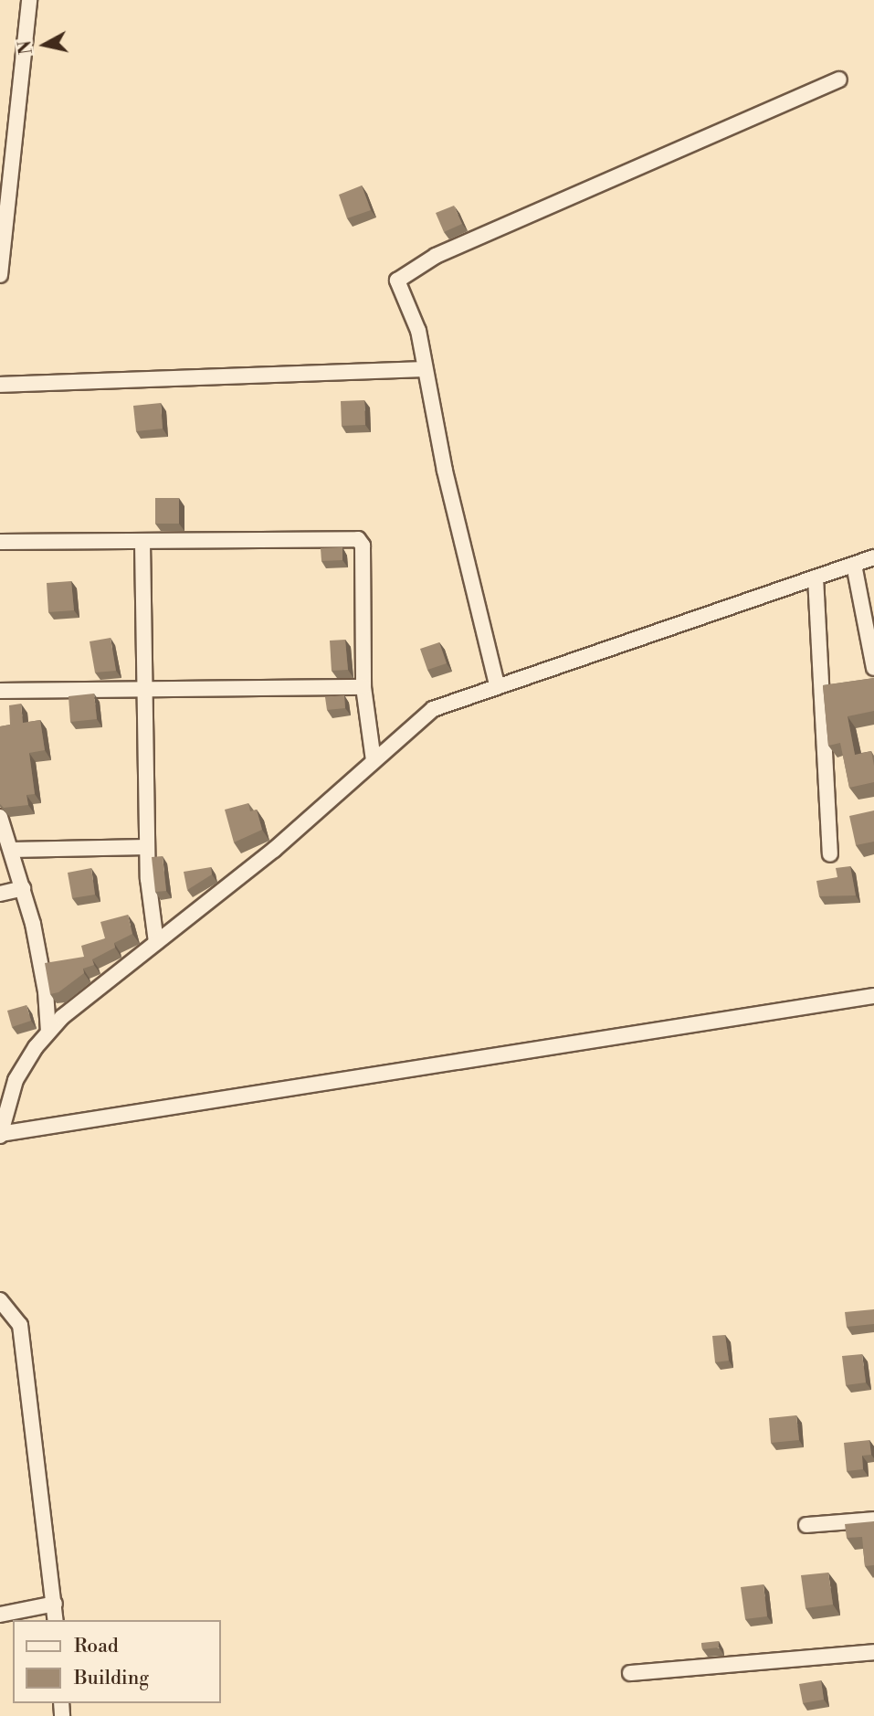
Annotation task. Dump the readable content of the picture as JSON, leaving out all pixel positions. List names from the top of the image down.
{
  "legend": ["Road", "Building"],
  "north": "left"
}
